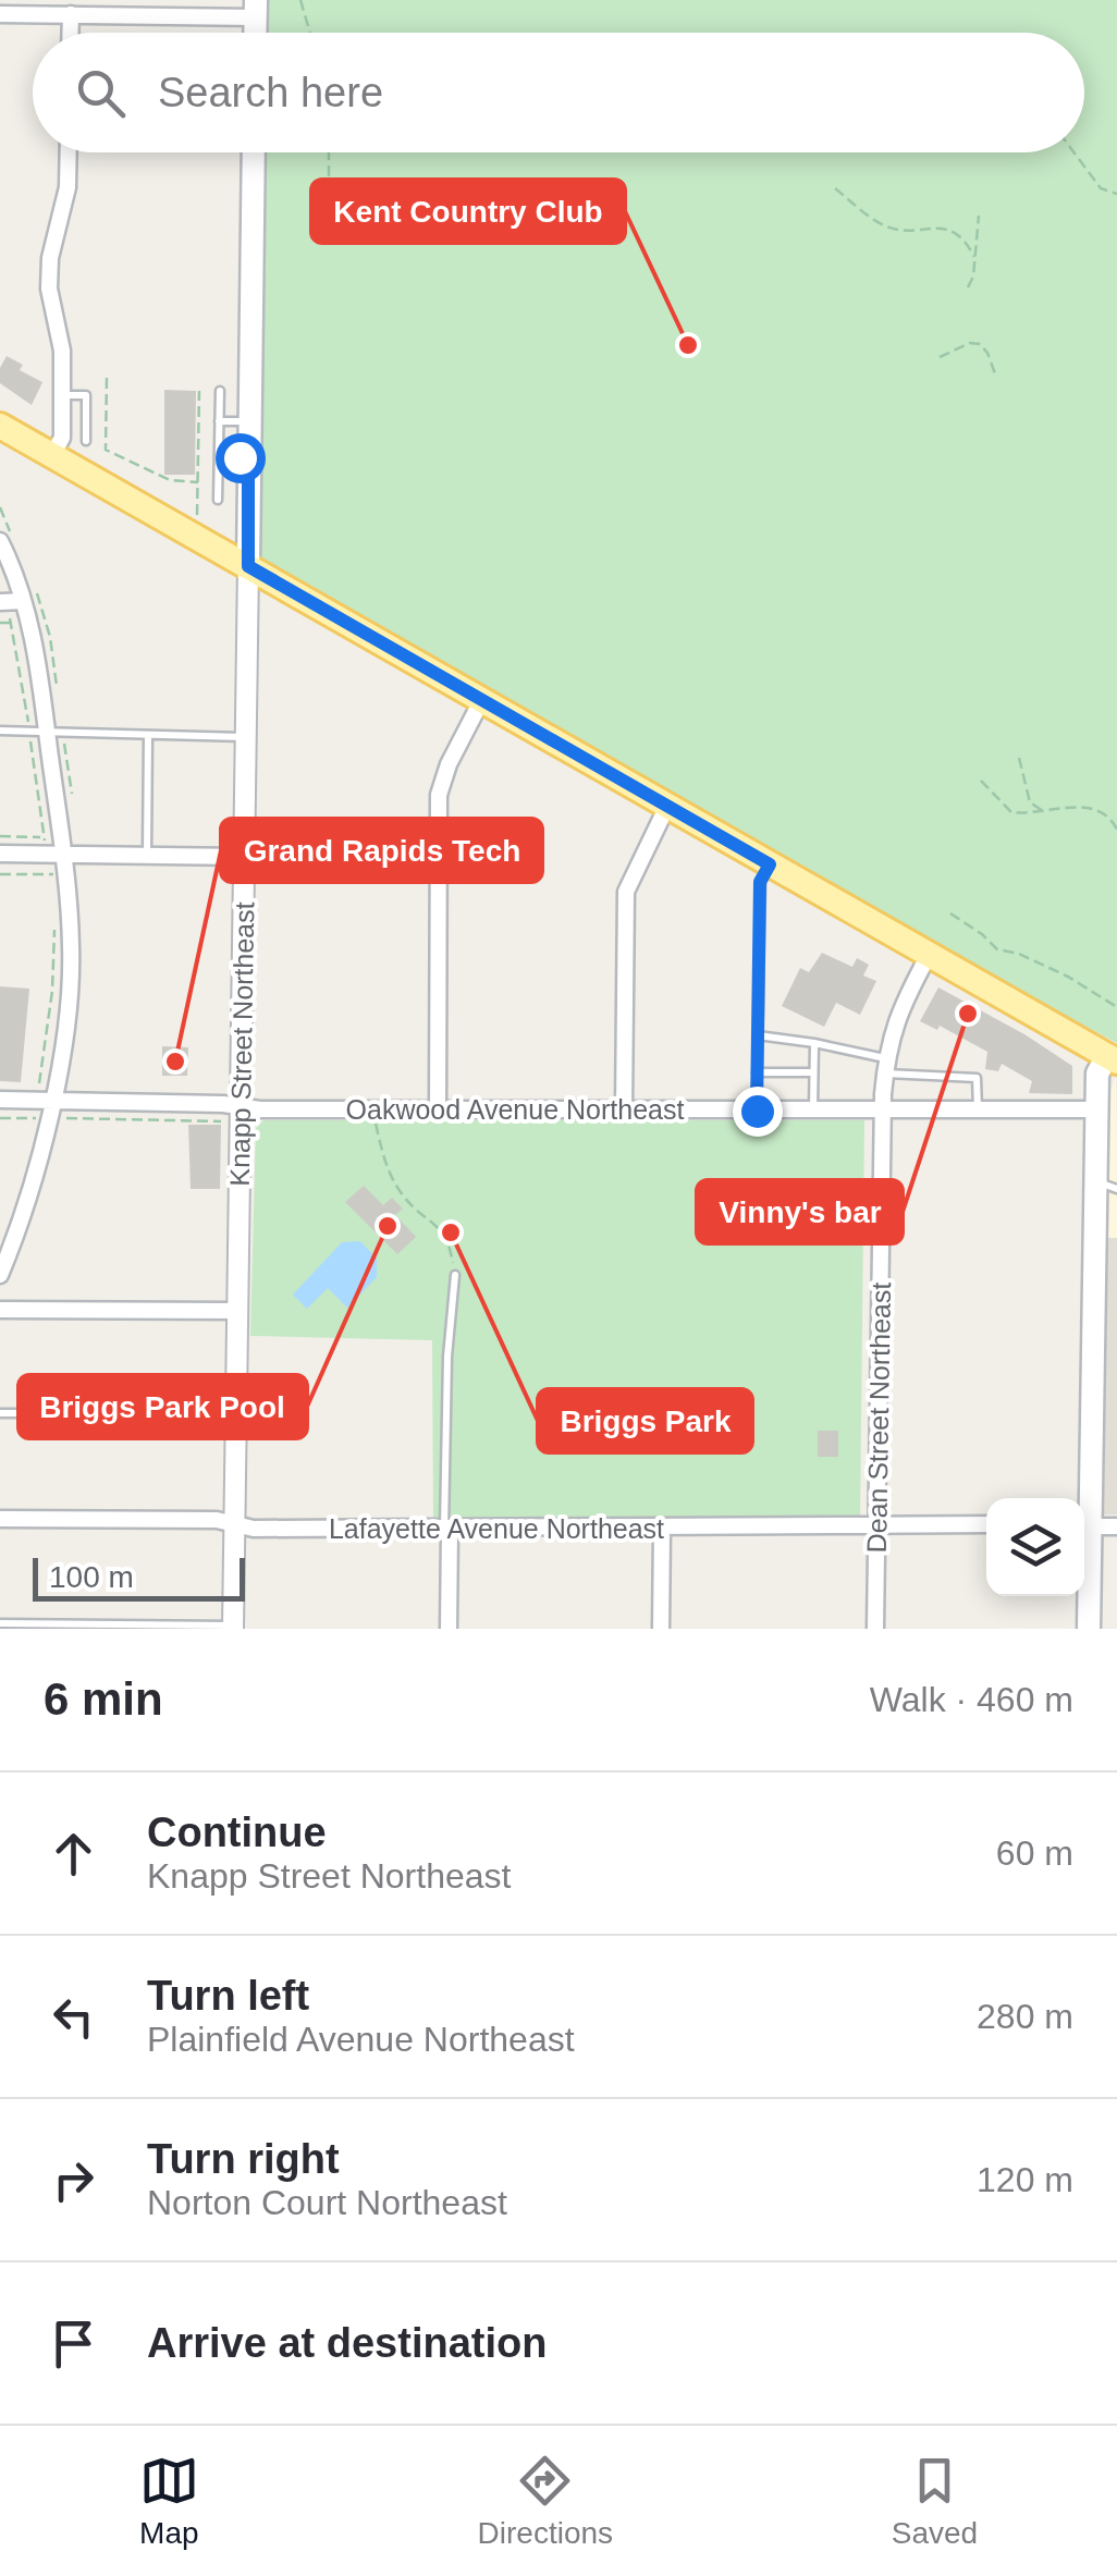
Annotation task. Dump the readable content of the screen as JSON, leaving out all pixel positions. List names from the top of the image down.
{
  "streets": {
    "main road": ["Knapp Street Northeast"],
    "street": ["Oakwood Avenue Northeast", "Dean Street Northeast", "Lafayette Avenue Northeast"]
  },
  "crossings": [
    ["Knapp Street Northeast", "Oakwood Avenue Northeast"],
    ["Knapp Street Northeast", "Lafayette Avenue Northeast"],
    ["Oakwood Avenue Northeast", "Dean Street Northeast"],
    ["Dean Street Northeast", "Lafayette Avenue Northeast"]
  ],
  "places": [
    "Kent Country Club",
    "Vinny's bar",
    "Grand Rapids Tech",
    "Briggs Park Pool",
    "Briggs Park"
  ],
  "scale_bar": "100 m",
  "page": {
    "search": "Search here",
    "scale": "100 m",
    "heading": ["6 min", "Walk · 460 m"],
    "list": [
      ["Continue", "Knapp Street Northeast", "60 m"],
      ["Turn left", "Plainfield Avenue Northeast", "280 m"],
      ["Turn right", "Norton Court Northeast", "120 m"],
      "Arrive at destination"
    ],
    "nav": ["Map", "Directions", "Saved"]
  }
}
